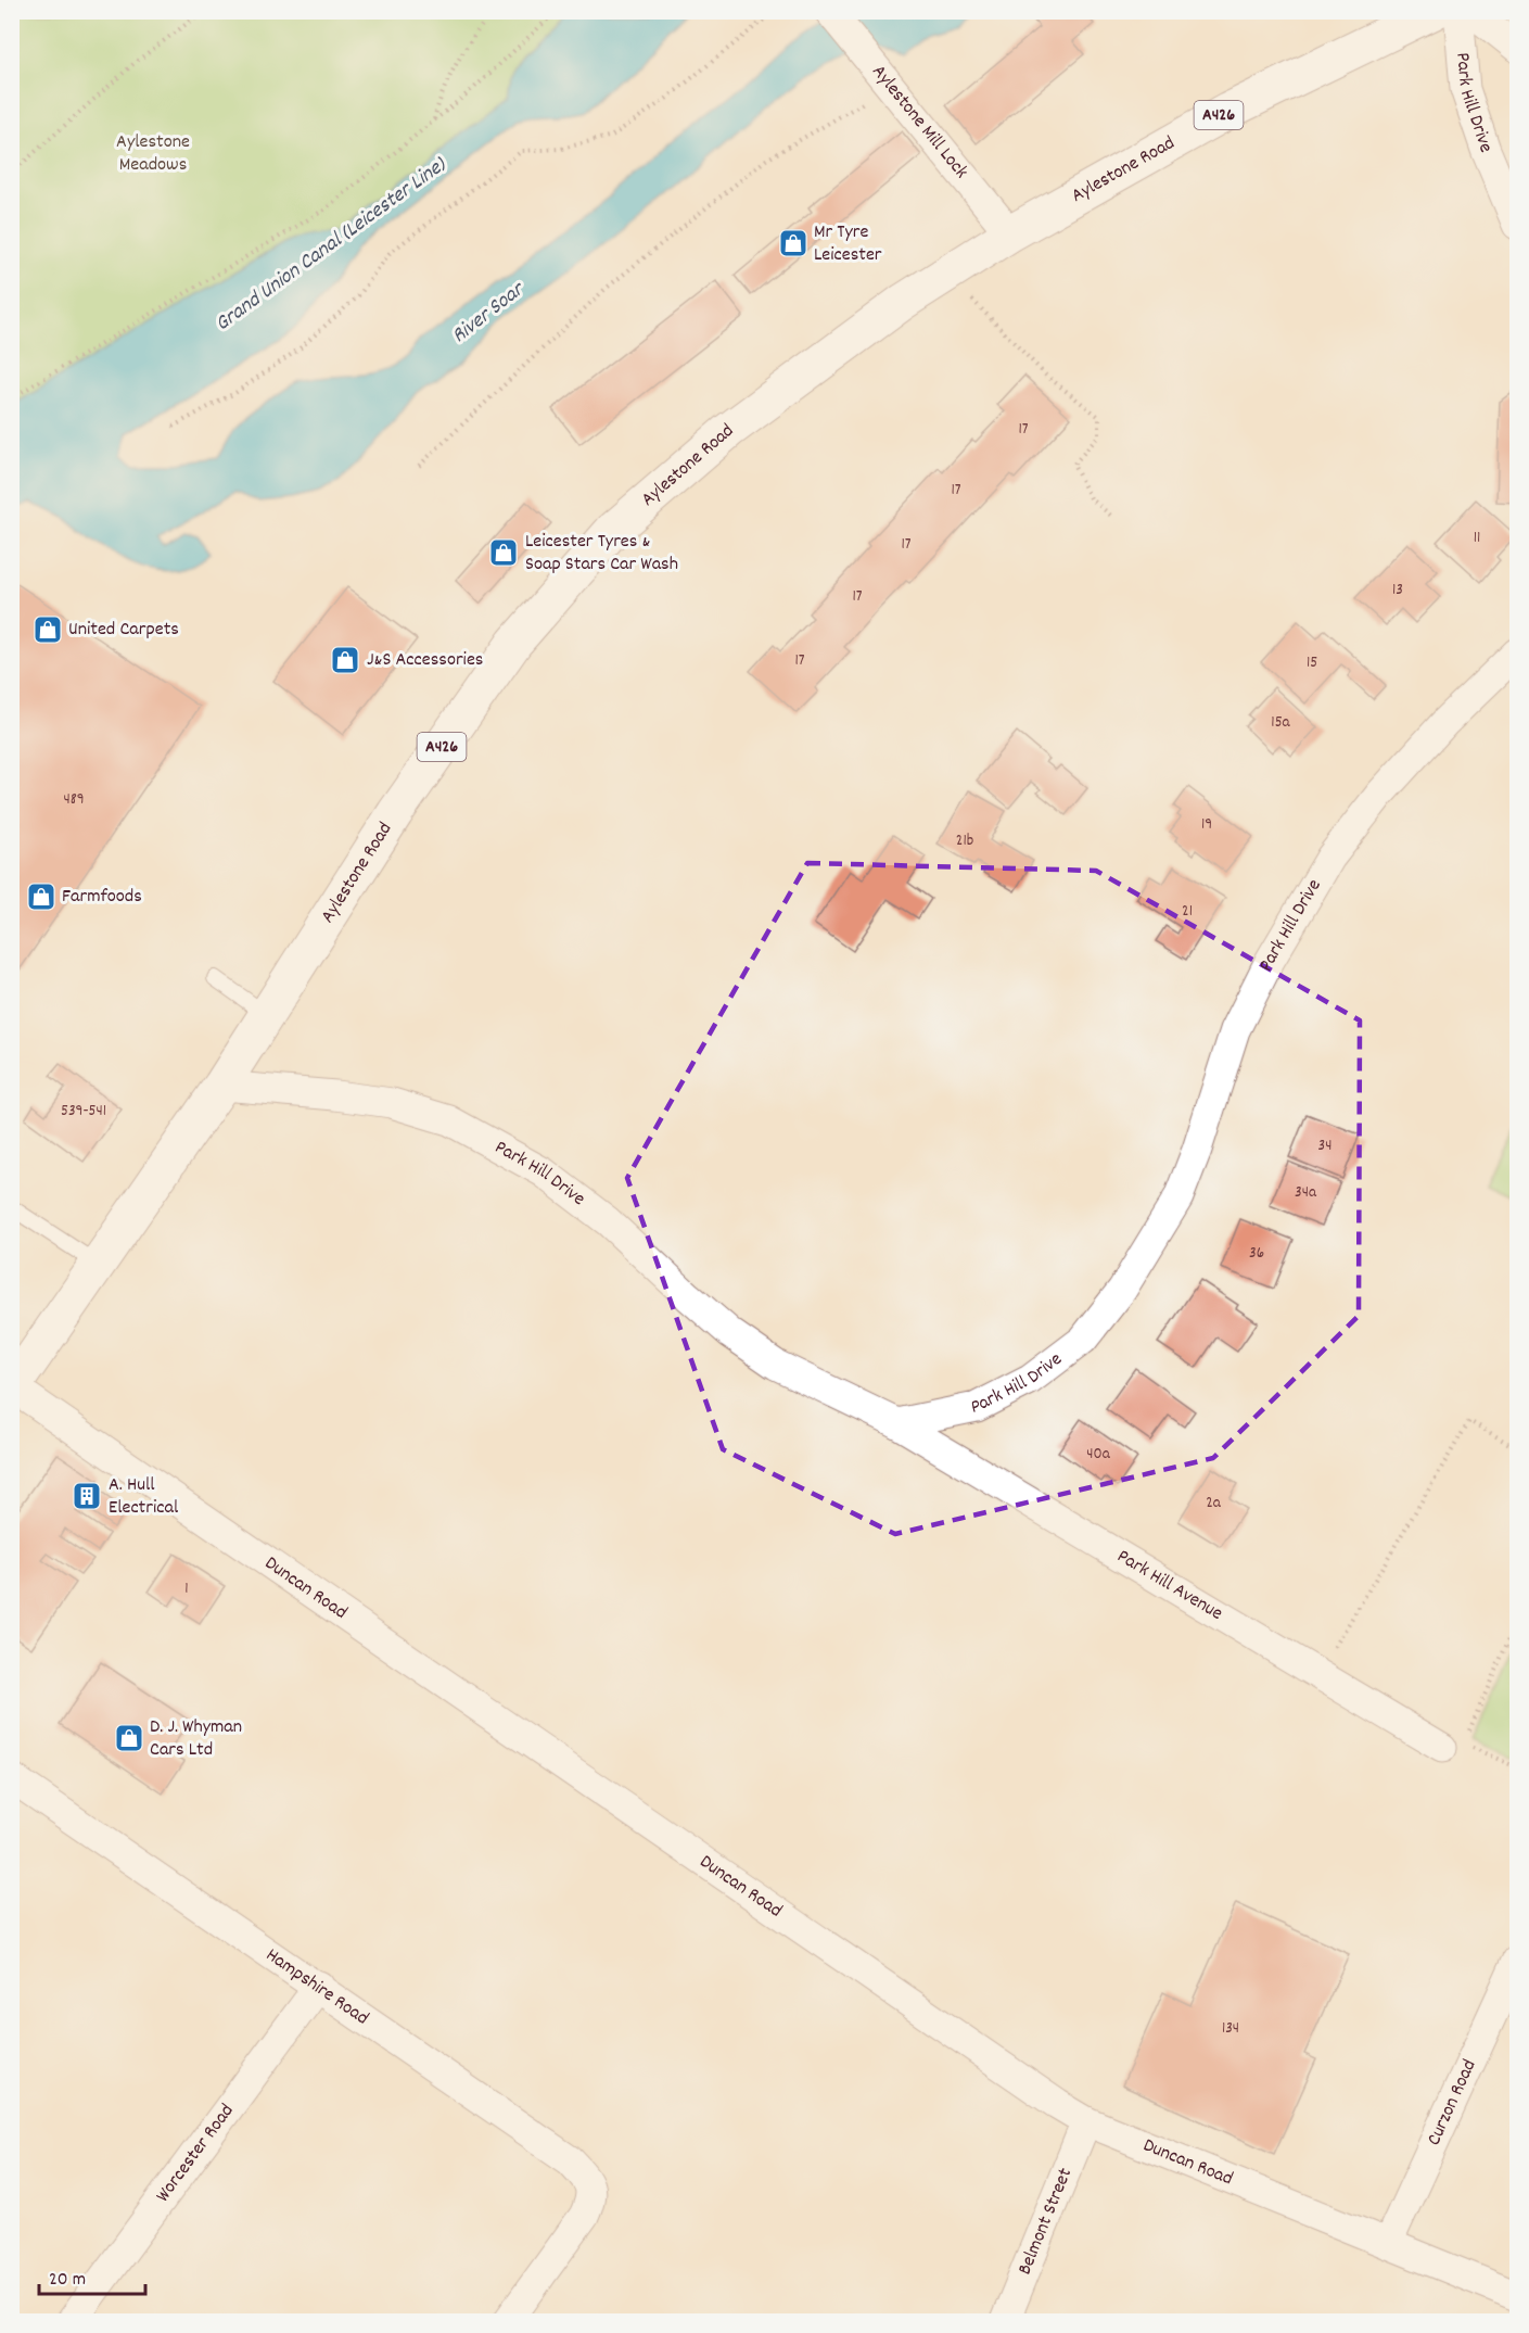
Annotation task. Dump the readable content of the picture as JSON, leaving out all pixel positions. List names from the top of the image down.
{
  "streets": {
    "main road": ["A426", "Aylestone Road"],
    "street": [
      "Park Hill Drive",
      "Aylestone Mill Lock",
      "Park Hill Avenue",
      "Duncan Road",
      "Hampshire Road",
      "Curzon Road",
      "Worcester Road",
      "Belmont Street"
    ]
  },
  "crossings": [
    ["Park Hill Drive", "Aylestone Road"],
    ["Park Hill Drive", "Park Hill Avenue"],
    ["Aylestone Mill Lock", "Aylestone Road"],
    ["Aylestone Road", "Duncan Road"],
    ["Duncan Road", "Curzon Road"],
    ["Duncan Road", "Belmont Street"],
    ["Hampshire Road", "Worcester Road"]
  ],
  "water": ["Grand Union Canal (Leicester Line)", "River Soar"],
  "parks": ["Aylestone Meadows"],
  "places": {
    "shop": [
      "Mr Tyre Leicester",
      "Leicester Tyres & Soap Stars Car Wash",
      "United Carpets",
      "J&S Accessories",
      "Farmfoods",
      "D. J. Whyman Cars Ltd"
    ],
    "building": ["A. Hull Electrical"]
  },
  "house_numbers": [
    "17",
    "17",
    "11",
    "17",
    "13",
    "17",
    "17",
    "15",
    "15a",
    "489",
    "19",
    "21b",
    "21",
    "539-541",
    "34",
    "34a",
    "36",
    "40a",
    "2a",
    "1",
    "134"
  ],
  "scale_bar": "20 m"
}
